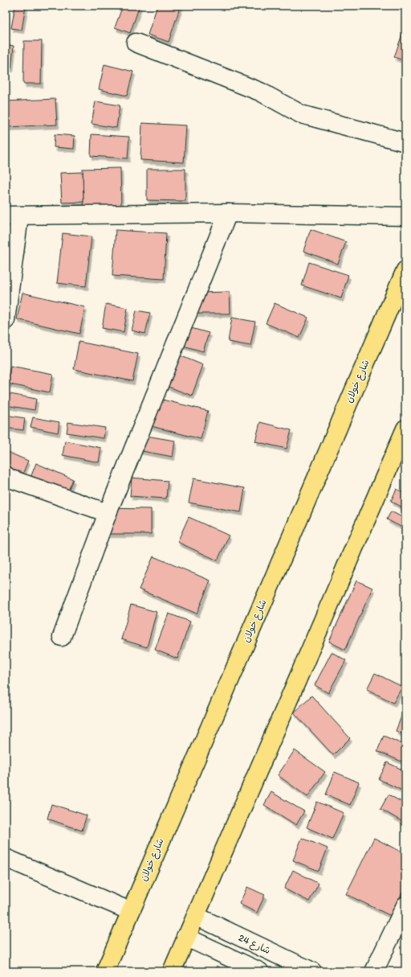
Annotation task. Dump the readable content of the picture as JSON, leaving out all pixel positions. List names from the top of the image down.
{
  "streets": {
    "main road": ["شارع خولان"],
    "street": ["شارع 24"]
  }
}
